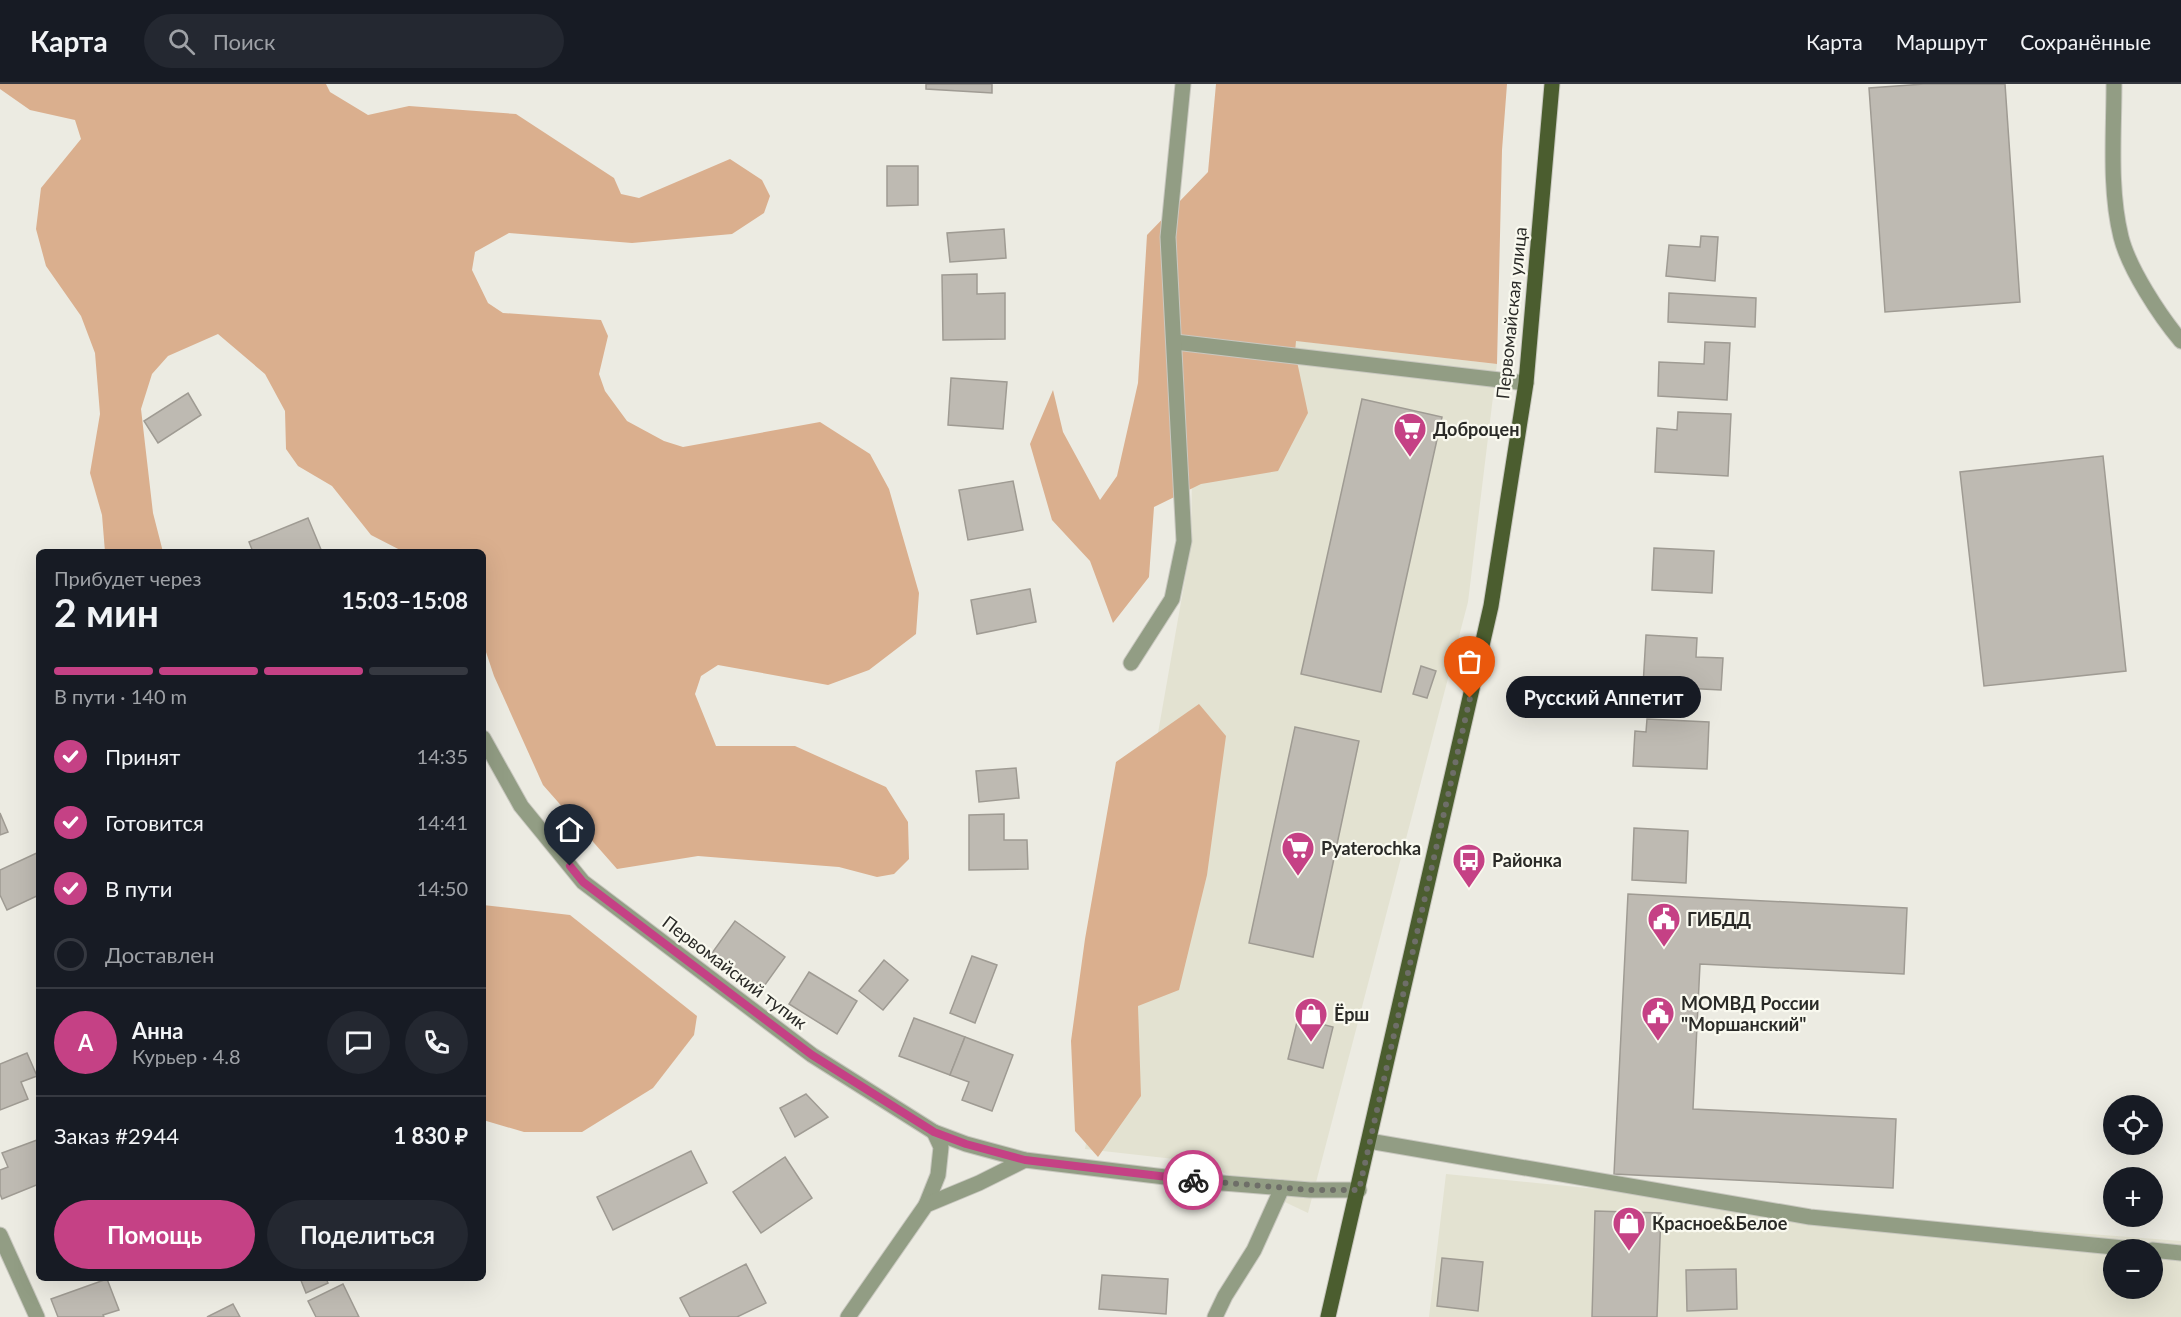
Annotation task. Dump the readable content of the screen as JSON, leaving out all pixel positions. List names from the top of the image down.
{
  "streets": {
    "main road": ["Первомайская улица"],
    "street": ["Первомайский тупик"]
  },
  "crossings": [
    ["Первомайская улица", "Первомайский тупик"]
  ],
  "places": {
    "supermarket": ["Доброцен", "Pyaterochka"],
    "other": ["Русский Аппетит"],
    "bus stop": ["Районка"],
    "public building": ["ГИБДД", "МОМВД России \"Моршанский\""],
    "shop": ["Ёрш", "Красное&Белое"]
  },
  "page": {
    "header": "Карта",
    "search": "Поиск",
    "nav": ["Карта", "Маршрут", "Сохранённые"],
    "heading": ["2 мин", "Прибудет через", "15:03–15:08"],
    "panel": [
      "Анна",
      "Курьер · 4.8",
      "Заказ #2944",
      "1 830 ₽"
    ],
    "bar": "В пути · 140 m",
    "bubble": "Русский Аппетит",
    "list": [
      ["Принят", "14:35"],
      ["Готовится", "14:41"],
      ["В пути", "14:50"],
      "Доставлен"
    ],
    "round": "А",
    "map_buttons": ["+", "−"],
    "buttons": ["Помощь", "Поделиться"]
  }
}
